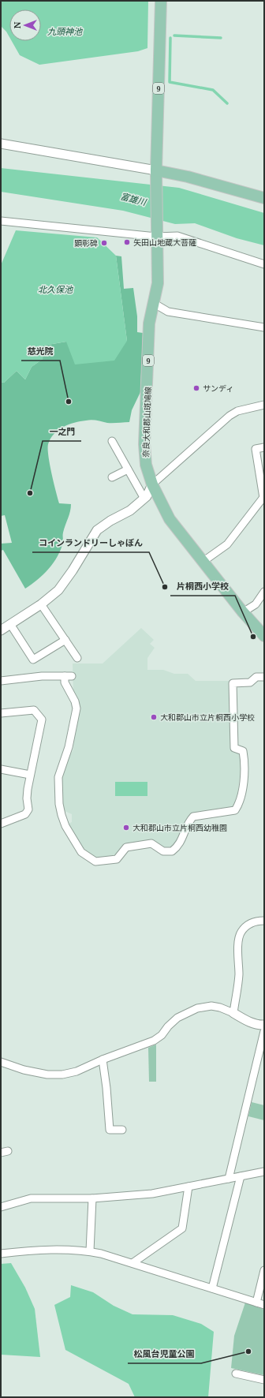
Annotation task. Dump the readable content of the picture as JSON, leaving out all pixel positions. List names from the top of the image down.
{
  "streets": {
    "main road": ["9", "奈良大和郡山斑鳩線"]
  },
  "water": ["九頭神池", "富雄川", "北久保池"],
  "places": [
    "矢田山地蔵大菩薩",
    "顕彰碑",
    "サンディ",
    "慈光院",
    "一之門",
    "コインランドリーしゃぼん",
    "片桐西小学校",
    "大和郡山市立片桐西小学校",
    "大和郡山市立片桐西幼稚園",
    "松風台児童公園"
  ],
  "north": "left"
}
